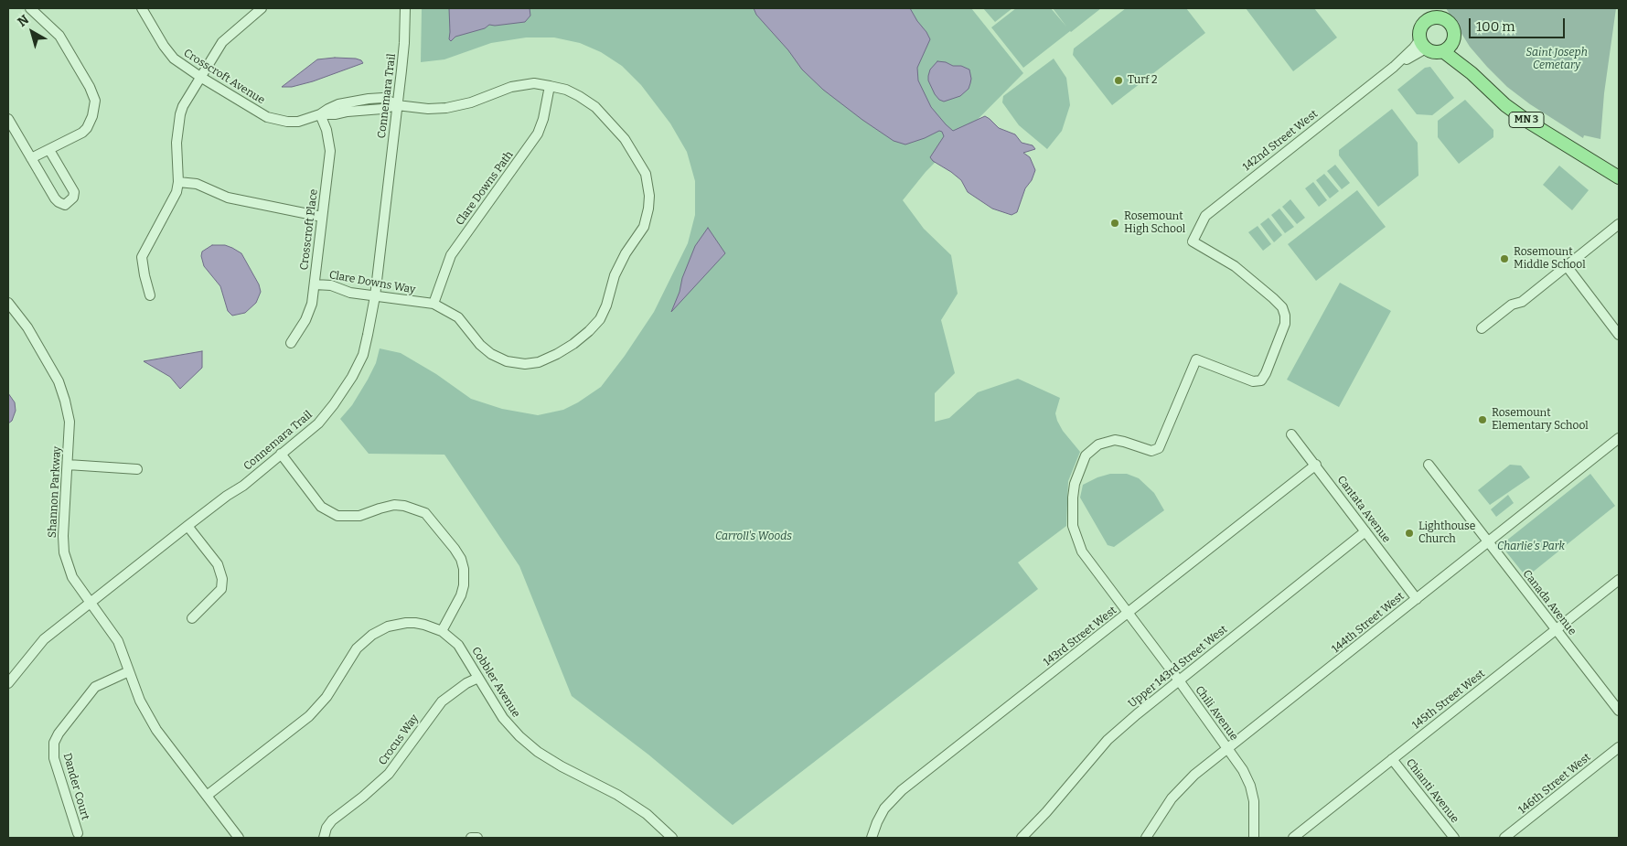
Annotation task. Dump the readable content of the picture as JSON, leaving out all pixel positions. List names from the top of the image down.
{
  "streets": {
    "main road": ["MN 3"],
    "street": [
      "Crosscroft Avenue",
      "Connemara Trail",
      "142nd Street West",
      "Clare Downs Path",
      "Crosscroft Place",
      "Clare Downs Way",
      "Shannon Parkway",
      "Cantata Avenue",
      "Canada Avenue",
      "144th Street West",
      "143rd Street West",
      "Upper 143rd Street West",
      "Cobbler Avenue",
      "145th Street West",
      "Chili Avenue",
      "Crocus Way",
      "146th Street West",
      "Dander Court",
      "Chianti Avenue"
    ]
  },
  "crossings": [
    ["Crosscroft Avenue", "Connemara Trail"],
    ["Crosscroft Avenue", "Crosscroft Place"],
    ["Crosscroft Avenue", "Clare Downs Way"],
    ["Connemara Trail", "Clare Downs Way"],
    ["Connemara Trail", "Shannon Parkway"],
    ["MN 3", "142nd Street West"],
    ["142nd Street West", "Chili Avenue"],
    ["Clare Downs Path", "Clare Downs Way"],
    ["Crosscroft Place", "Clare Downs Way"],
    ["Shannon Parkway", "Cobbler Avenue"],
    ["Shannon Parkway", "Dander Court"],
    ["Cantata Avenue", "144th Street West"],
    ["Cantata Avenue", "143rd Street West"],
    ["Cantata Avenue", "Upper 143rd Street West"],
    ["Canada Avenue", "144th Street West"],
    ["Canada Avenue", "145th Street West"],
    ["144th Street West", "Chili Avenue"],
    ["143rd Street West", "Chili Avenue"],
    ["Upper 143rd Street West", "Chili Avenue"],
    ["Cobbler Avenue", "Crocus Way"],
    ["145th Street West", "Chianti Avenue"]
  ],
  "parks": ["Saint Joseph Cemetary", "Carroll's Woods", "Charlie's Park"],
  "places": [
    "Turf 2",
    "Rosemount High School",
    "Rosemount Middle School",
    "Rosemount Elementary School",
    "Lighthouse Church"
  ],
  "scale_bar": "100 m",
  "north": "top left"
}
